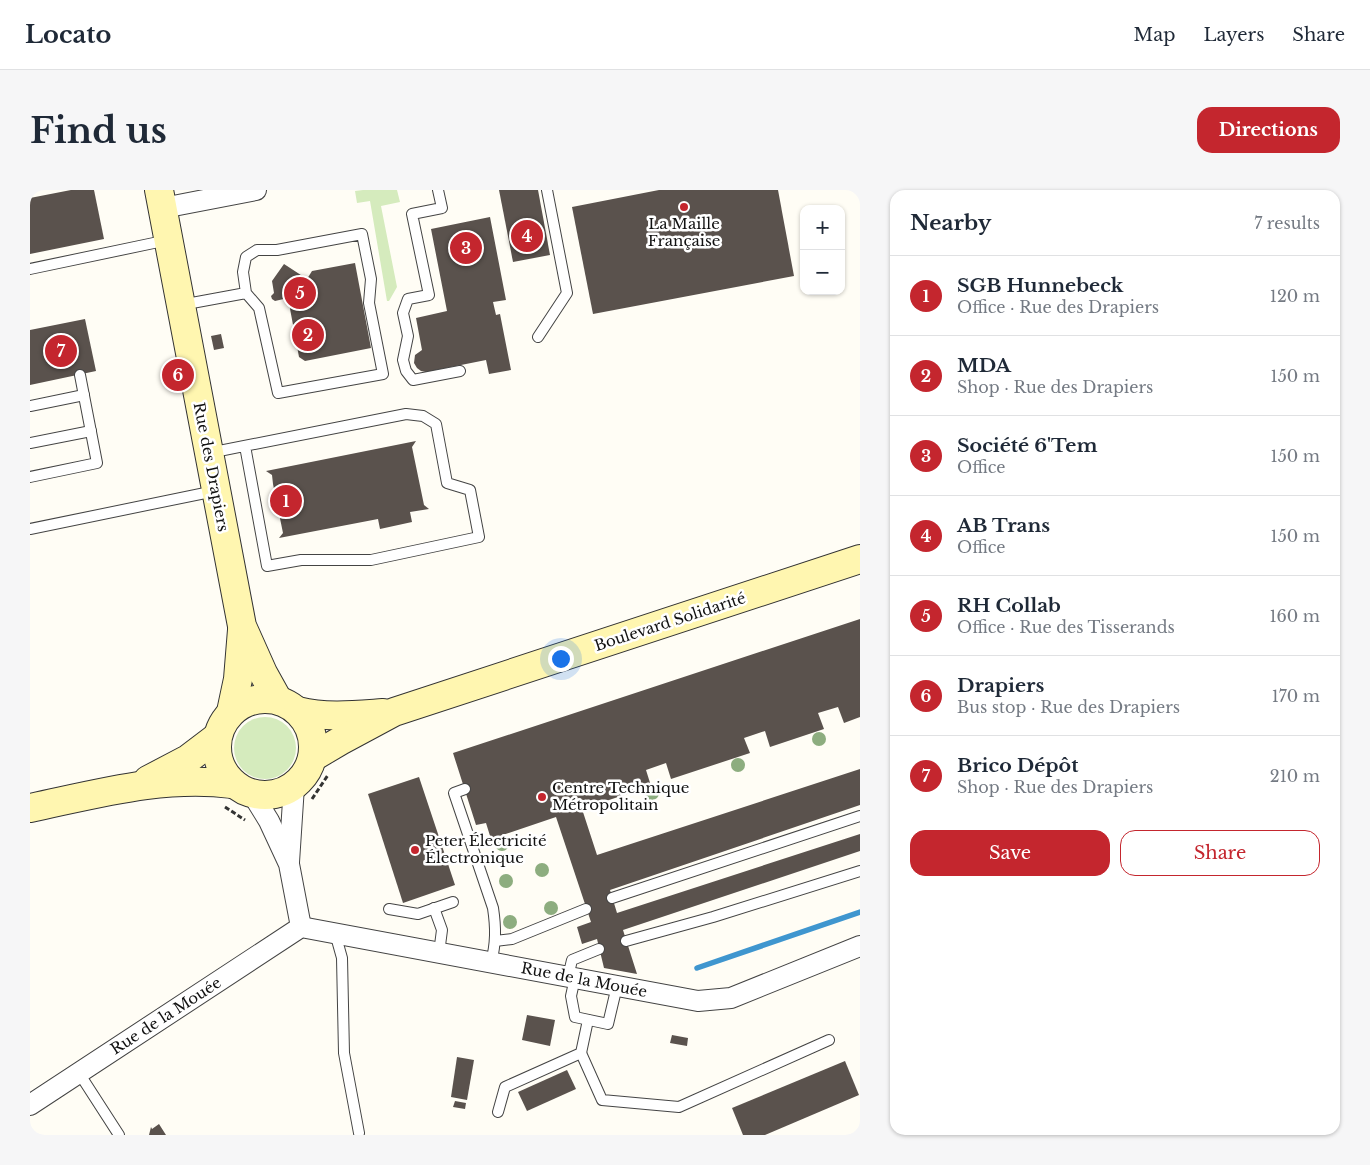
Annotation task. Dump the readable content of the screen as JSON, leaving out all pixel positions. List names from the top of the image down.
{
  "streets": {
    "main road": ["Rue des Drapiers", "Boulevard Solidarité"],
    "street": ["Rue de la Mouée"]
  },
  "crossings": [
    ["Rue des Drapiers", "Boulevard Solidarité"]
  ],
  "places": ["La Maille Française", "Centre Technique Métropolitain", "Peter Électricité Électronique"],
  "page": {
    "header": "Locato",
    "nav": ["Map", "Layers", "Share"],
    "buttons": [
      "Directions",
      ["Save", "Share"]
    ],
    "title": "Find us",
    "heading": ["Nearby", "7 results"],
    "map_buttons": ["+", "−"],
    "pins": [
      "4",
      "3",
      "5",
      "2",
      "7",
      "6",
      "1"
    ],
    "list": [
      {
        "mark": "1",
        "name": "SGB Hunnebeck",
        "note": "Office · Rue des Drapiers",
        "value": "120 m"
      },
      {
        "mark": "2",
        "name": "MDA",
        "note": "Shop · Rue des Drapiers",
        "value": "150 m"
      },
      {
        "mark": "3",
        "name": "Société 6'Tem",
        "note": "Office",
        "value": "150 m"
      },
      {
        "mark": "4",
        "name": "AB Trans",
        "note": "Office",
        "value": "150 m"
      },
      {
        "mark": "5",
        "name": "RH Collab",
        "note": "Office · Rue des Tisserands",
        "value": "160 m"
      },
      {
        "mark": "6",
        "name": "Drapiers",
        "note": "Bus stop · Rue des Drapiers",
        "value": "170 m"
      },
      {
        "mark": "7",
        "name": "Brico Dépôt",
        "note": "Shop · Rue des Drapiers",
        "value": "210 m"
      }
    ]
  }
}
